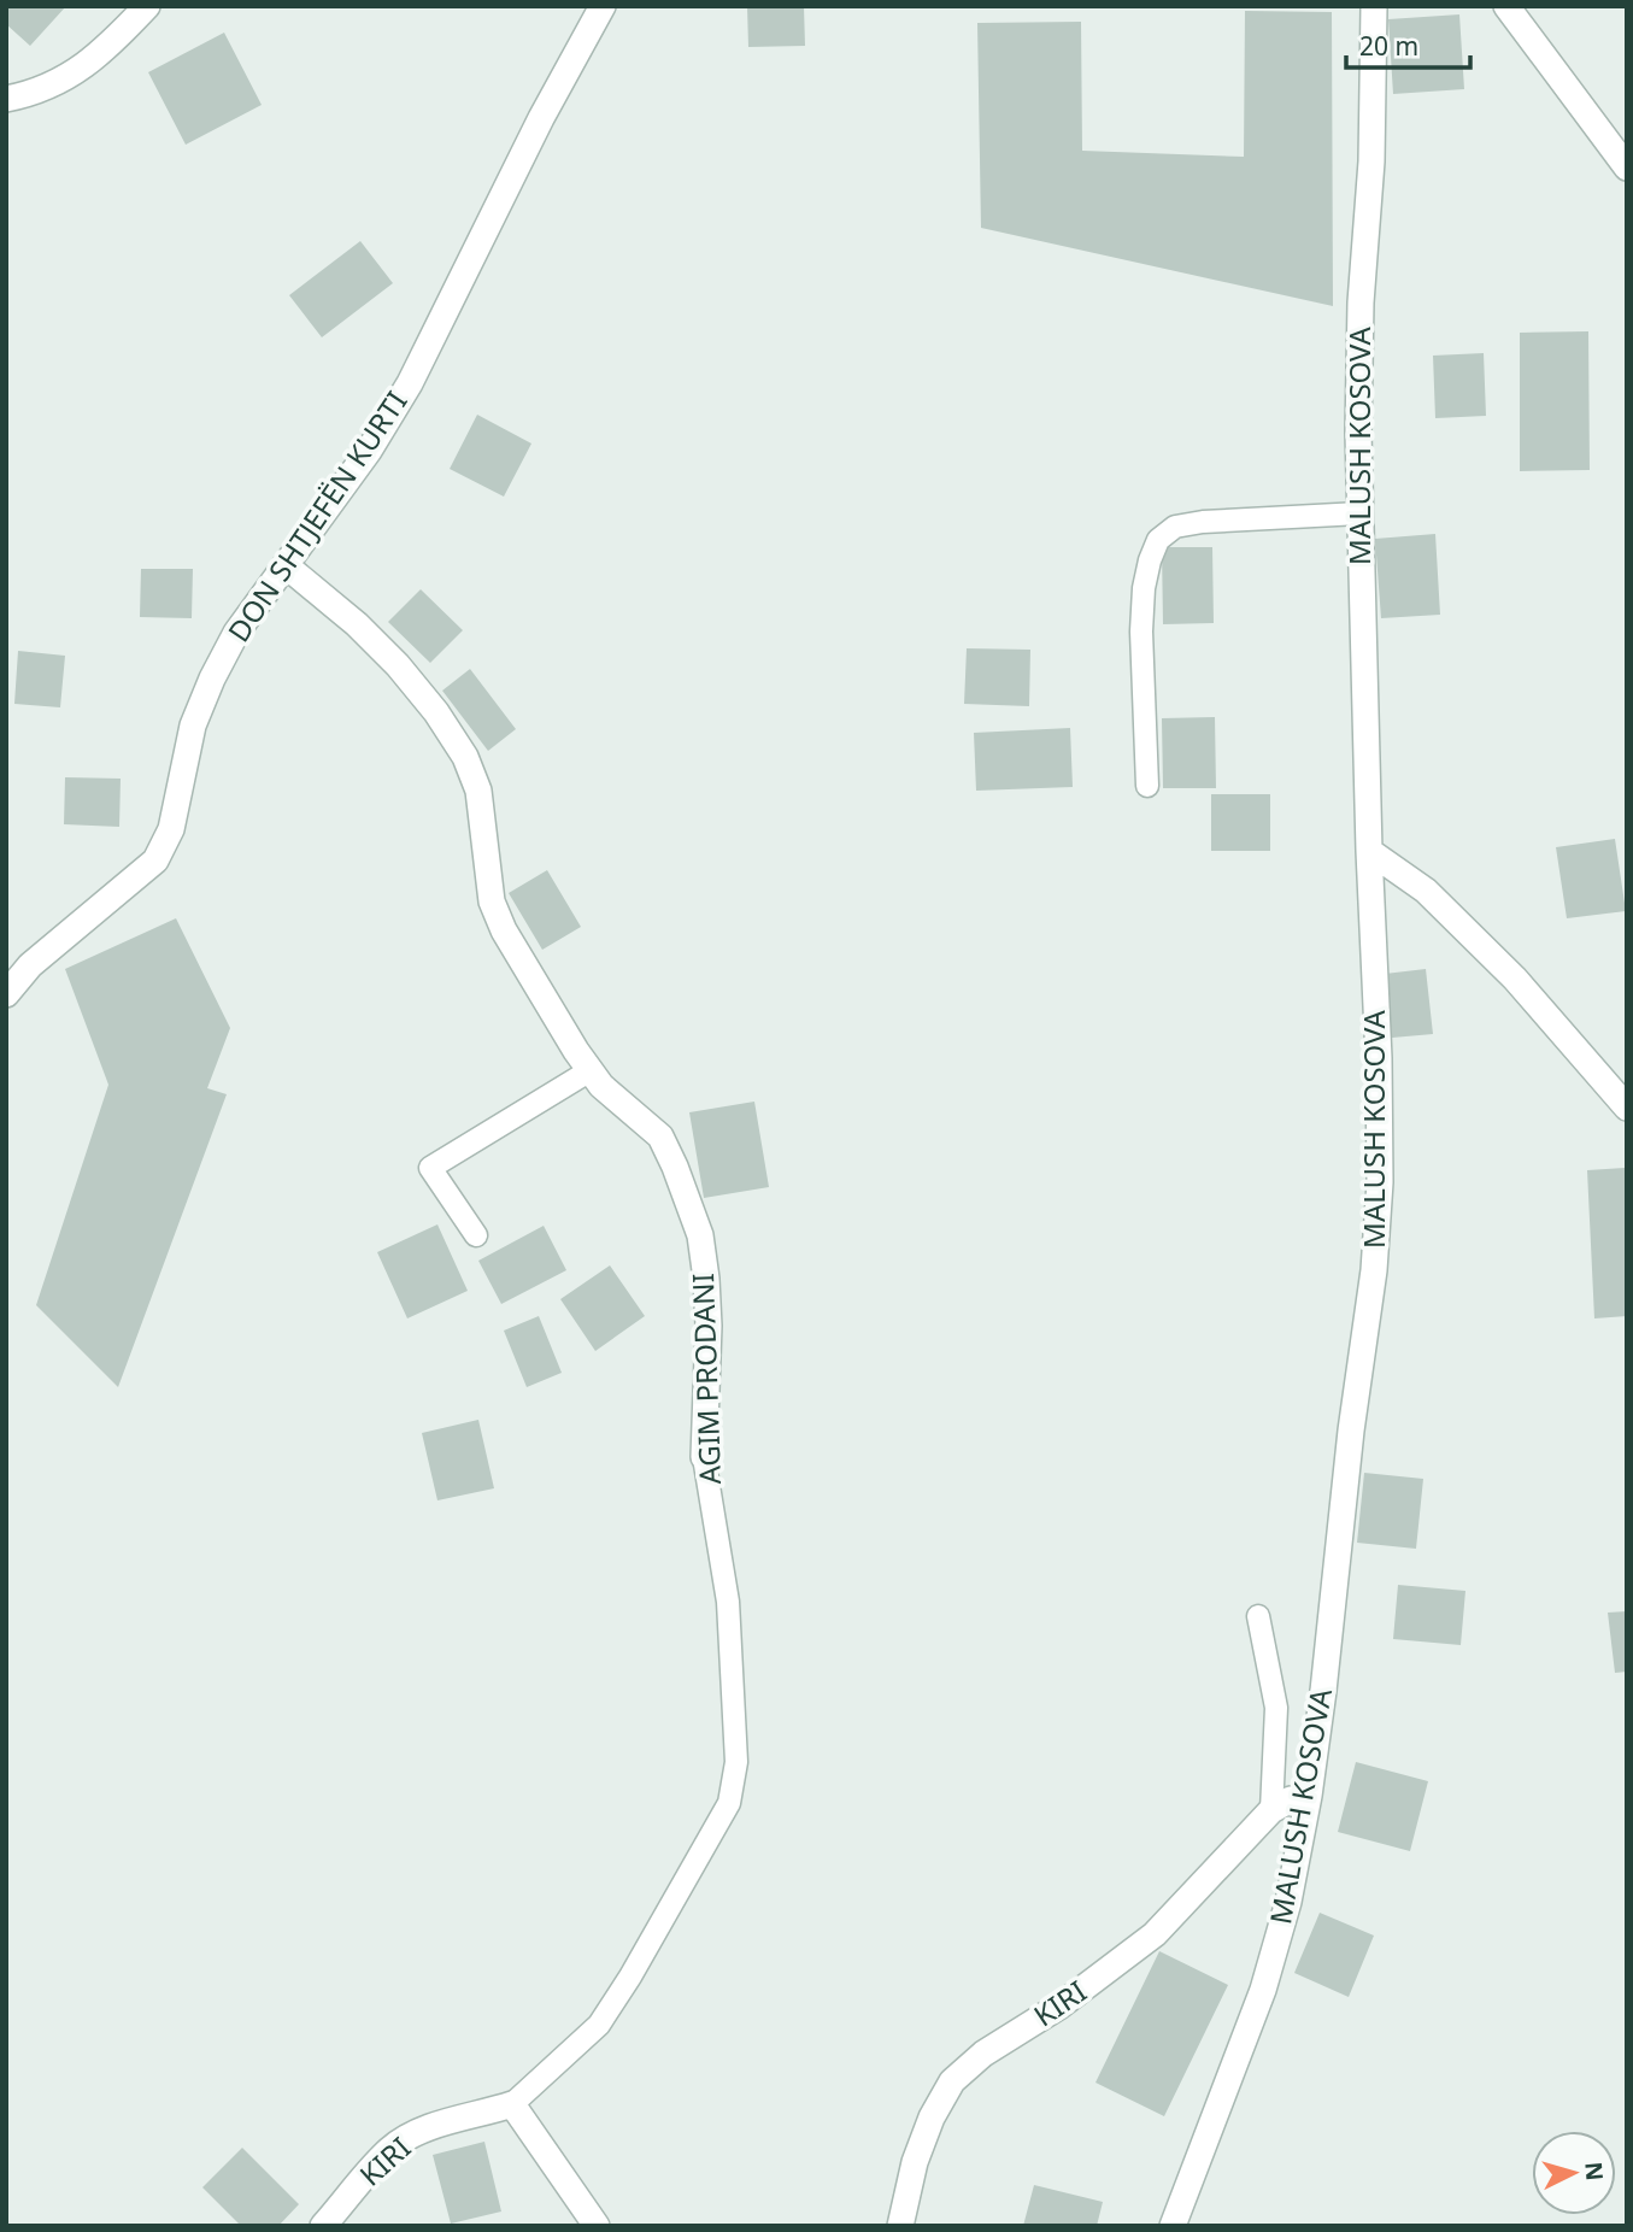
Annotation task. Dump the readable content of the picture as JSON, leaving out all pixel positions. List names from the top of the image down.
{
  "streets": {
    "street": [
      "MALUSH KOSOVA",
      "DON SHTJEFËN KURTI",
      "AGIM PRODANI",
      "KIRI"
    ]
  },
  "crossings": [
    ["MALUSH KOSOVA", "KIRI"],
    ["DON SHTJEFËN KURTI", "AGIM PRODANI"],
    ["AGIM PRODANI", "KIRI"]
  ],
  "scale_bar": "20 m",
  "north": "right"
}
